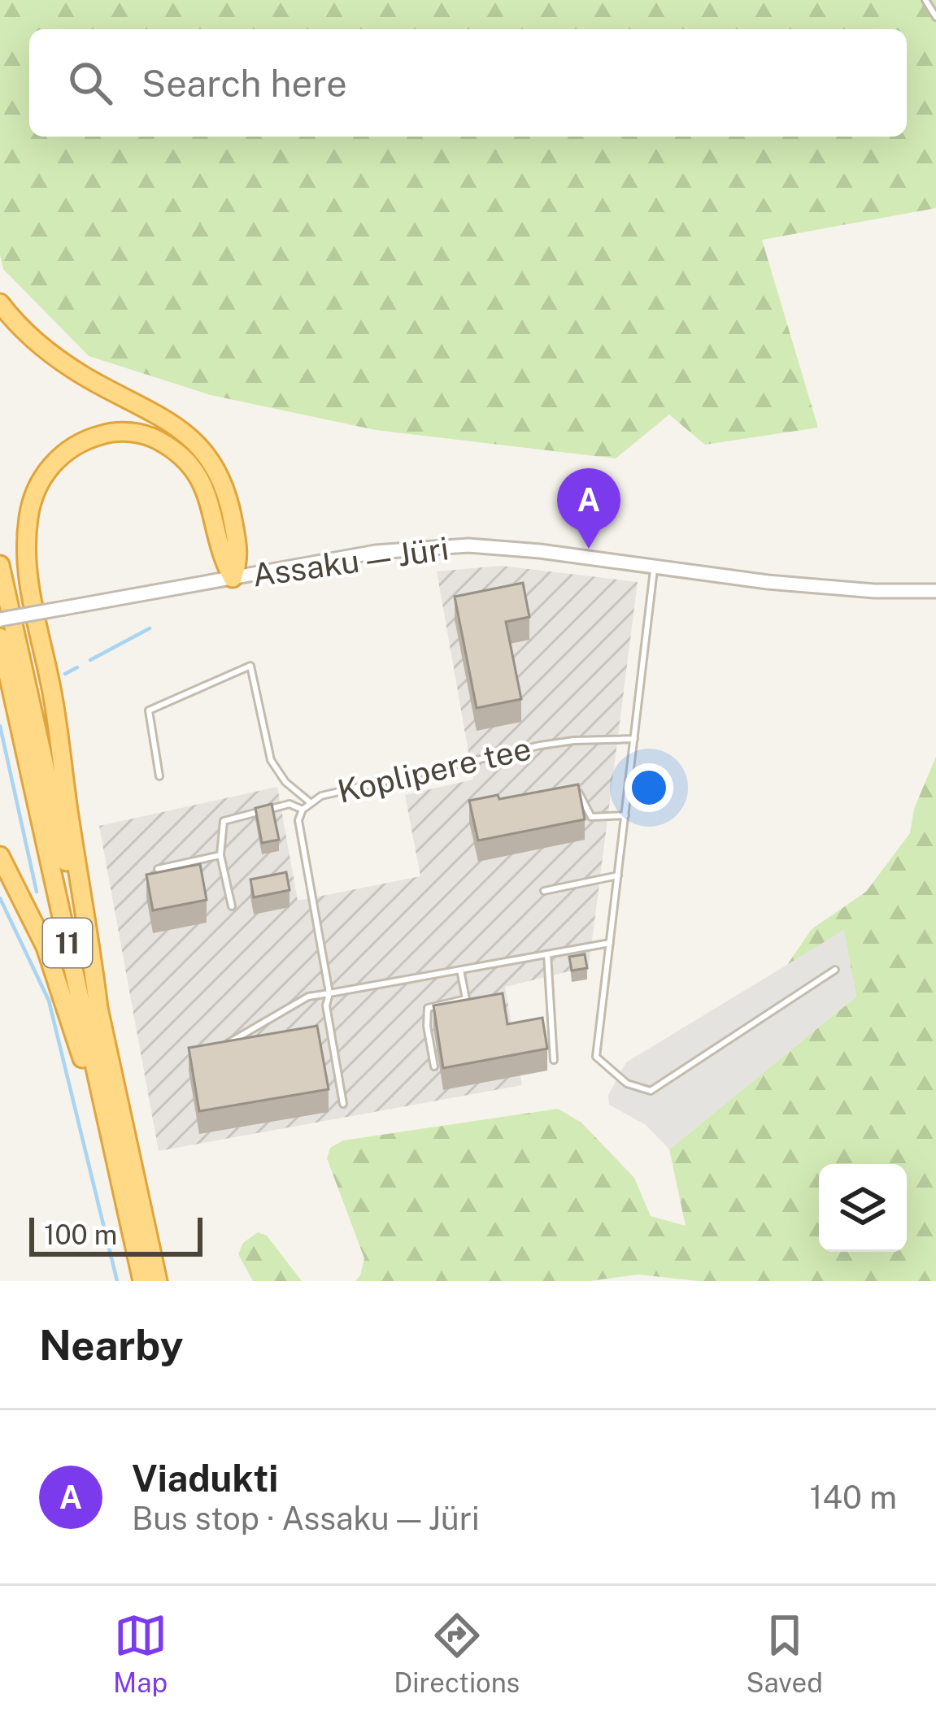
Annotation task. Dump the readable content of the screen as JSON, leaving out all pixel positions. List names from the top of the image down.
{
  "streets": {
    "highway": ["11"],
    "street": ["Assaku — Jüri"],
    "lane": ["Koplipere tee"]
  },
  "scale_bar": "100 m",
  "page": {
    "search": "Search here",
    "pins": "A",
    "scale": "100 m",
    "heading": "Nearby",
    "list": [
      {
        "mark": "A",
        "name": "Viadukti",
        "note": "Bus stop · Assaku — Jüri",
        "value": "140 m"
      }
    ],
    "nav": ["Map", "Directions", "Saved"]
  }
}
